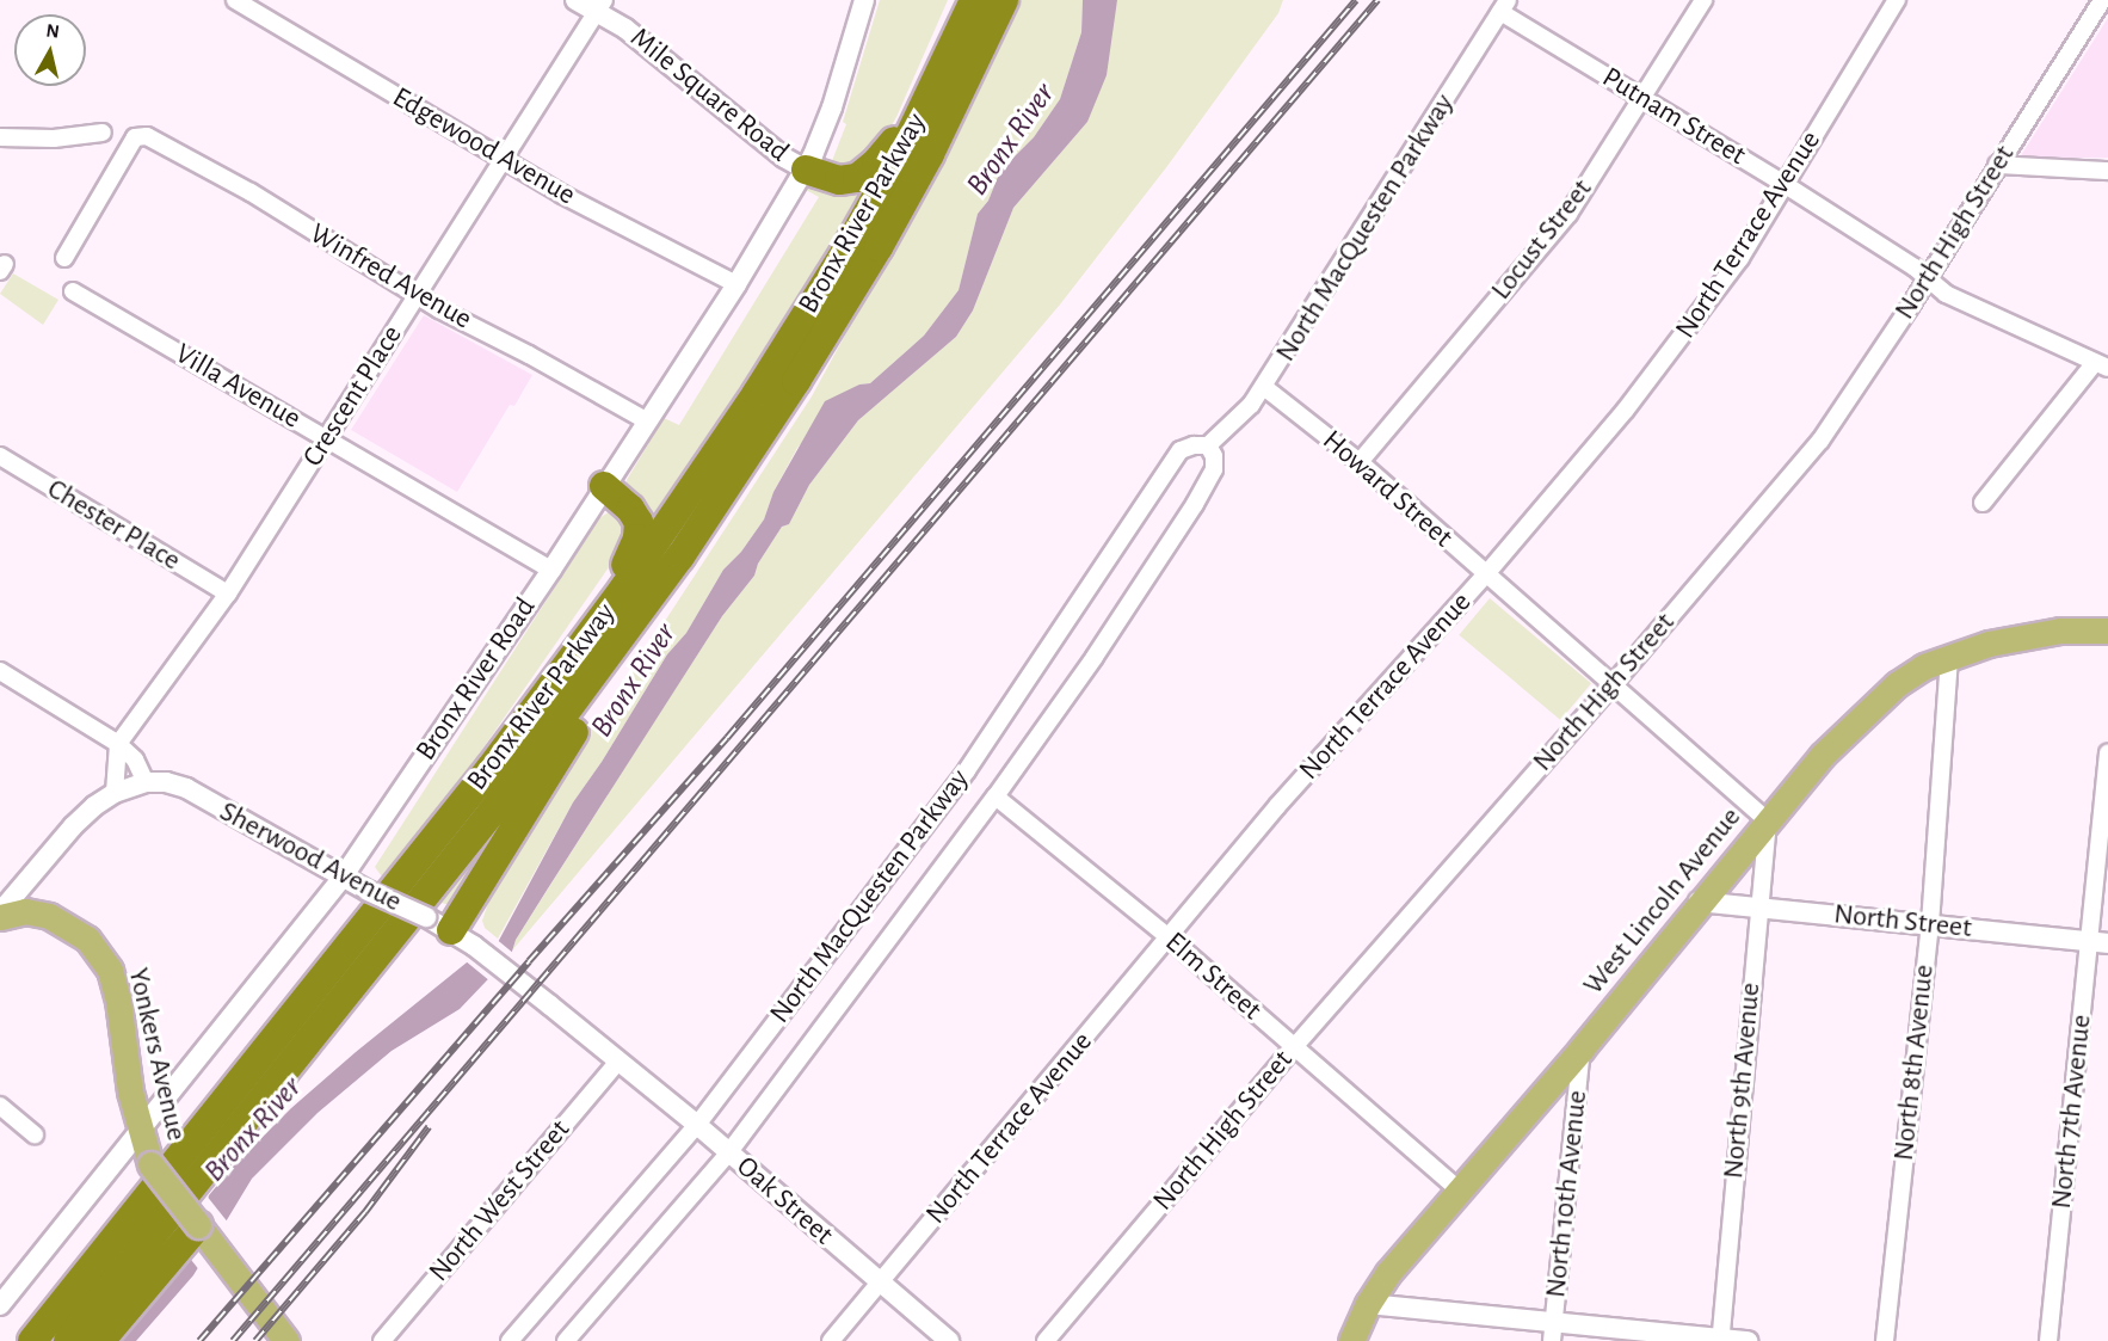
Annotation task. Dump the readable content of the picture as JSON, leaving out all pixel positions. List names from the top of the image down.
{
  "streets": {
    "highway": ["Bronx River Parkway"],
    "main road": ["West Lincoln Avenue", "Yonkers Avenue"],
    "street": [
      "Mile Square Road",
      "Putnam Street",
      "Edgewood Avenue",
      "North MacQuesten Parkway",
      "North High Street",
      "North Terrace Avenue",
      "Locust Street",
      "Winfred Avenue",
      "Villa Avenue",
      "Crescent Place",
      "Howard Street",
      "Chester Place",
      "Bronx River Road",
      "Sherwood Avenue",
      "North Street",
      "Elm Street",
      "North 8th Avenue",
      "North 9th Avenue",
      "North 7th Avenue",
      "North 10th Avenue",
      "North West Street",
      "Oak Street"
    ]
  },
  "crossings": [
    ["Mile Square Road", "Crescent Place"],
    ["Mile Square Road", "Bronx River Road"],
    ["Putnam Street", "North MacQuesten Parkway"],
    ["Putnam Street", "North High Street"],
    ["Putnam Street", "North Terrace Avenue"],
    ["Putnam Street", "Locust Street"],
    ["Edgewood Avenue", "Crescent Place"],
    ["Edgewood Avenue", "Bronx River Road"],
    ["North MacQuesten Parkway", "Howard Street"],
    ["North MacQuesten Parkway", "Elm Street"],
    ["North MacQuesten Parkway", "Oak Street"],
    ["North High Street", "Howard Street"],
    ["North High Street", "Elm Street"],
    ["North Terrace Avenue", "Howard Street"],
    ["North Terrace Avenue", "Elm Street"],
    ["North Terrace Avenue", "Oak Street"],
    ["Locust Street", "Howard Street"],
    ["Winfred Avenue", "Crescent Place"],
    ["Winfred Avenue", "Bronx River Road"],
    ["Villa Avenue", "Crescent Place"],
    ["Villa Avenue", "Bronx River Road"],
    ["Crescent Place", "Chester Place"],
    ["Howard Street", "West Lincoln Avenue"],
    ["Howard Street", "North 9th Avenue"],
    ["Bronx River Road", "Sherwood Avenue"],
    ["Bronx River Road", "Yonkers Avenue"],
    ["Sherwood Avenue", "North West Street"],
    ["Sherwood Avenue", "Oak Street"],
    ["West Lincoln Avenue", "North Street"],
    ["West Lincoln Avenue", "Elm Street"],
    ["West Lincoln Avenue", "North 8th Avenue"],
    ["West Lincoln Avenue", "North 9th Avenue"],
    ["West Lincoln Avenue", "North 10th Avenue"],
    ["North Street", "North 8th Avenue"],
    ["North Street", "North 9th Avenue"],
    ["North Street", "North 7th Avenue"],
    ["North West Street", "Oak Street"]
  ],
  "water": ["Bronx River"],
  "north": "top"
}
